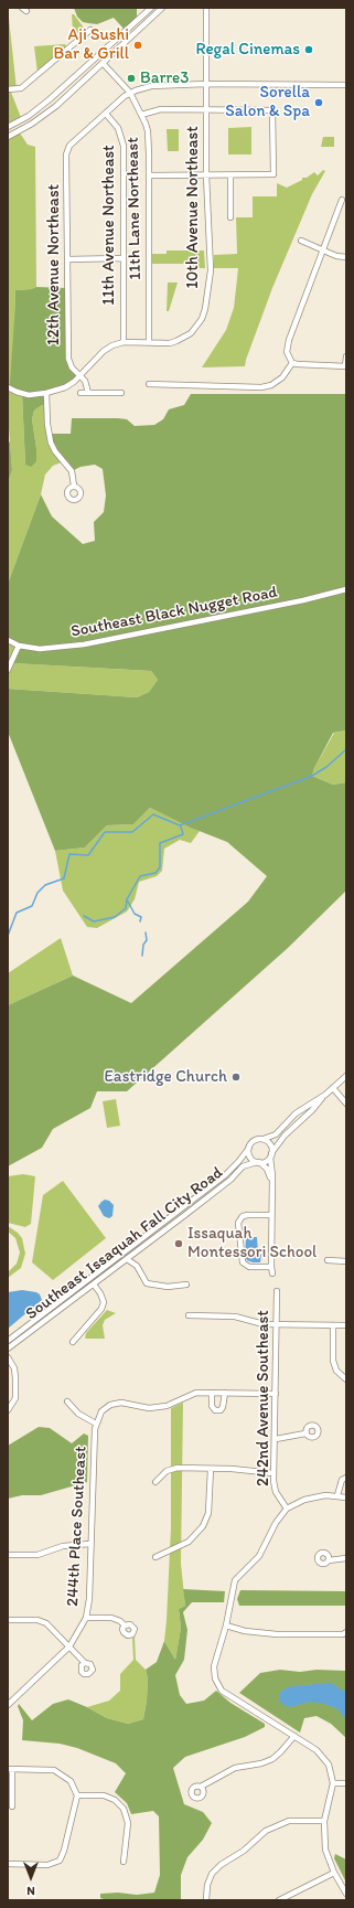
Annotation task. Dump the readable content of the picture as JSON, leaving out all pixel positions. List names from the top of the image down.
{
  "streets": {
    "street": [
      "10th Avenue Northeast",
      "11th Lane Northeast",
      "11th Avenue Northeast",
      "12th Avenue Northeast",
      "Southeast Black Nugget Road",
      "Southeast Issaquah Fall City Road",
      "242nd Avenue Southeast",
      "244th Place Southeast"
    ]
  },
  "crossings": [
    ["10th Avenue Northeast", "11th Lane Northeast"],
    ["10th Avenue Northeast", "11th Avenue Northeast"],
    ["11th Avenue Northeast", "12th Avenue Northeast"]
  ],
  "places": [
    "Aji Sushi Bar & Grill",
    "Regal Cinemas",
    "Barre3",
    "Sorella Salon & Spa",
    "Eastridge Church",
    "Issaquah Montessori School"
  ],
  "north": "bottom"
}
